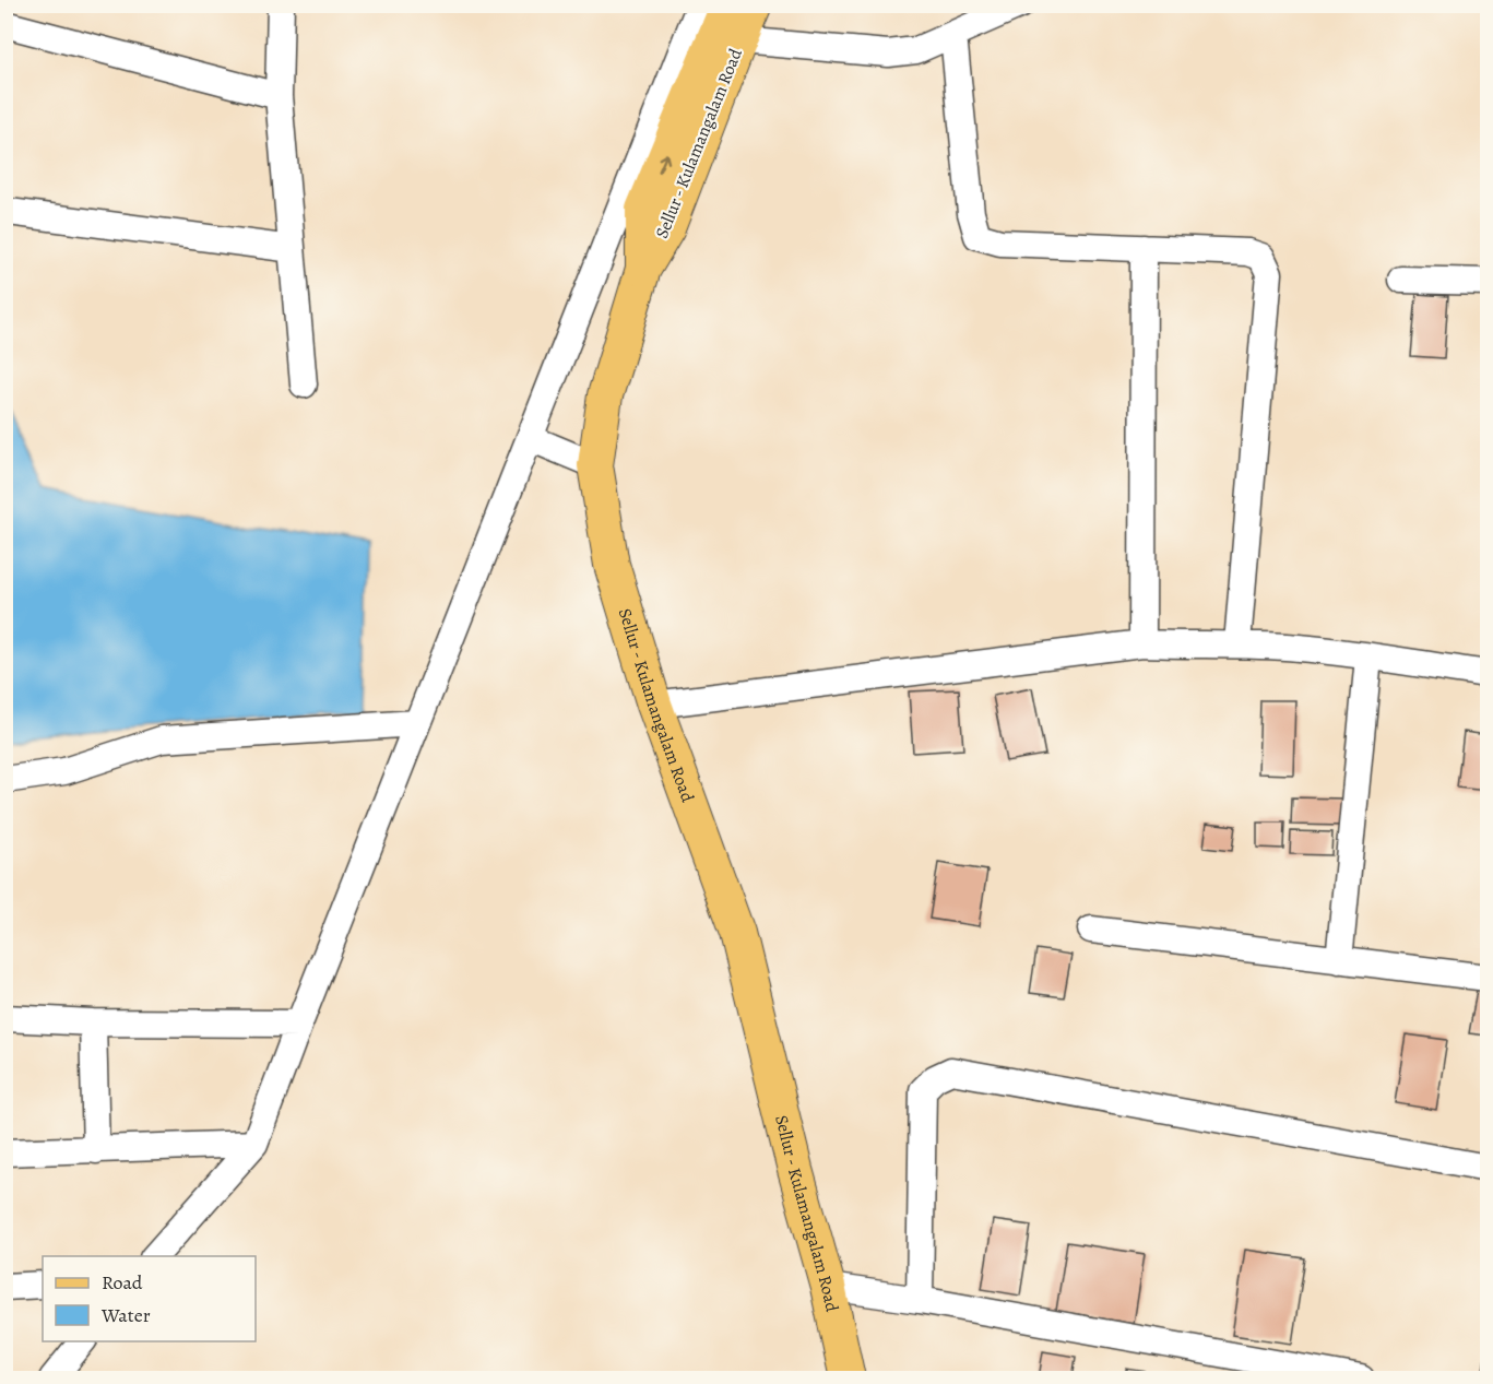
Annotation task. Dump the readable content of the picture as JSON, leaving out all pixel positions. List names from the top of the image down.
{
  "streets": {
    "main road": ["Sellur - Kulamangalam Road"]
  },
  "legend": ["Road", "Water"]
}
